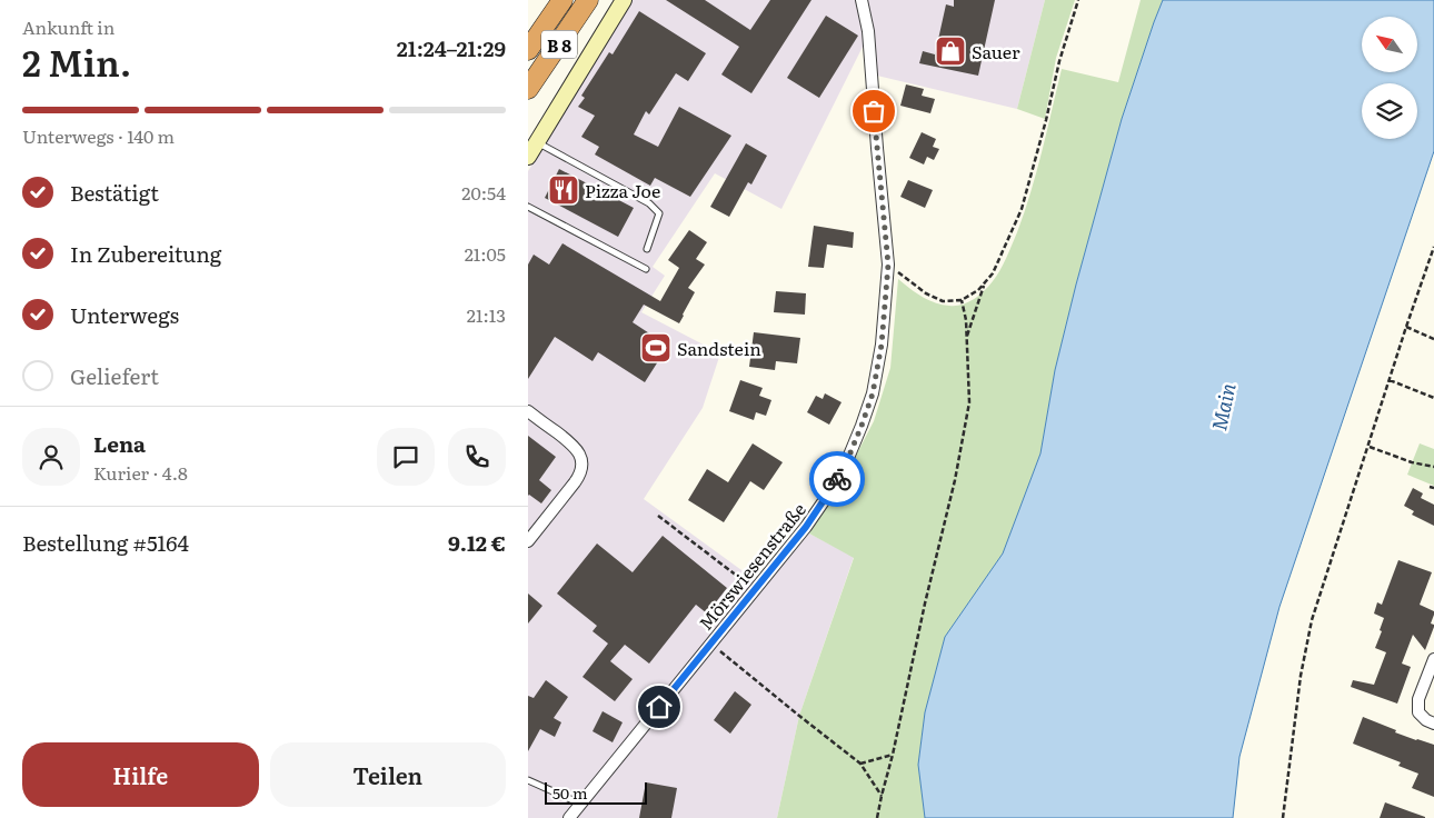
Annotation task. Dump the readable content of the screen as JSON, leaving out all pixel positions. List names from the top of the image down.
{
  "streets": {
    "highway": ["B 8"],
    "street": ["Mörswiesenstraße"]
  },
  "water": ["Main"],
  "places": {
    "shop": ["Sauer"],
    "restaurant": ["Pizza Joe"],
    "sports": ["Sandstein"]
  },
  "scale_bar": "50 m",
  "north": "top left",
  "page": {
    "heading": ["2 Min.", "Ankunft in", "21:24–21:29"],
    "panel": [
      "Lena",
      "Kurier · 4.8",
      "Bestellung #5164",
      "9.12 €"
    ],
    "bar": "Unterwegs · 140 m",
    "list": [
      ["Bestätigt", "20:54"],
      ["In Zubereitung", "21:05"],
      ["Unterwegs", "21:13"],
      "Geliefert"
    ],
    "buttons": ["Hilfe", "Teilen"],
    "scale": "50 m"
  }
}
